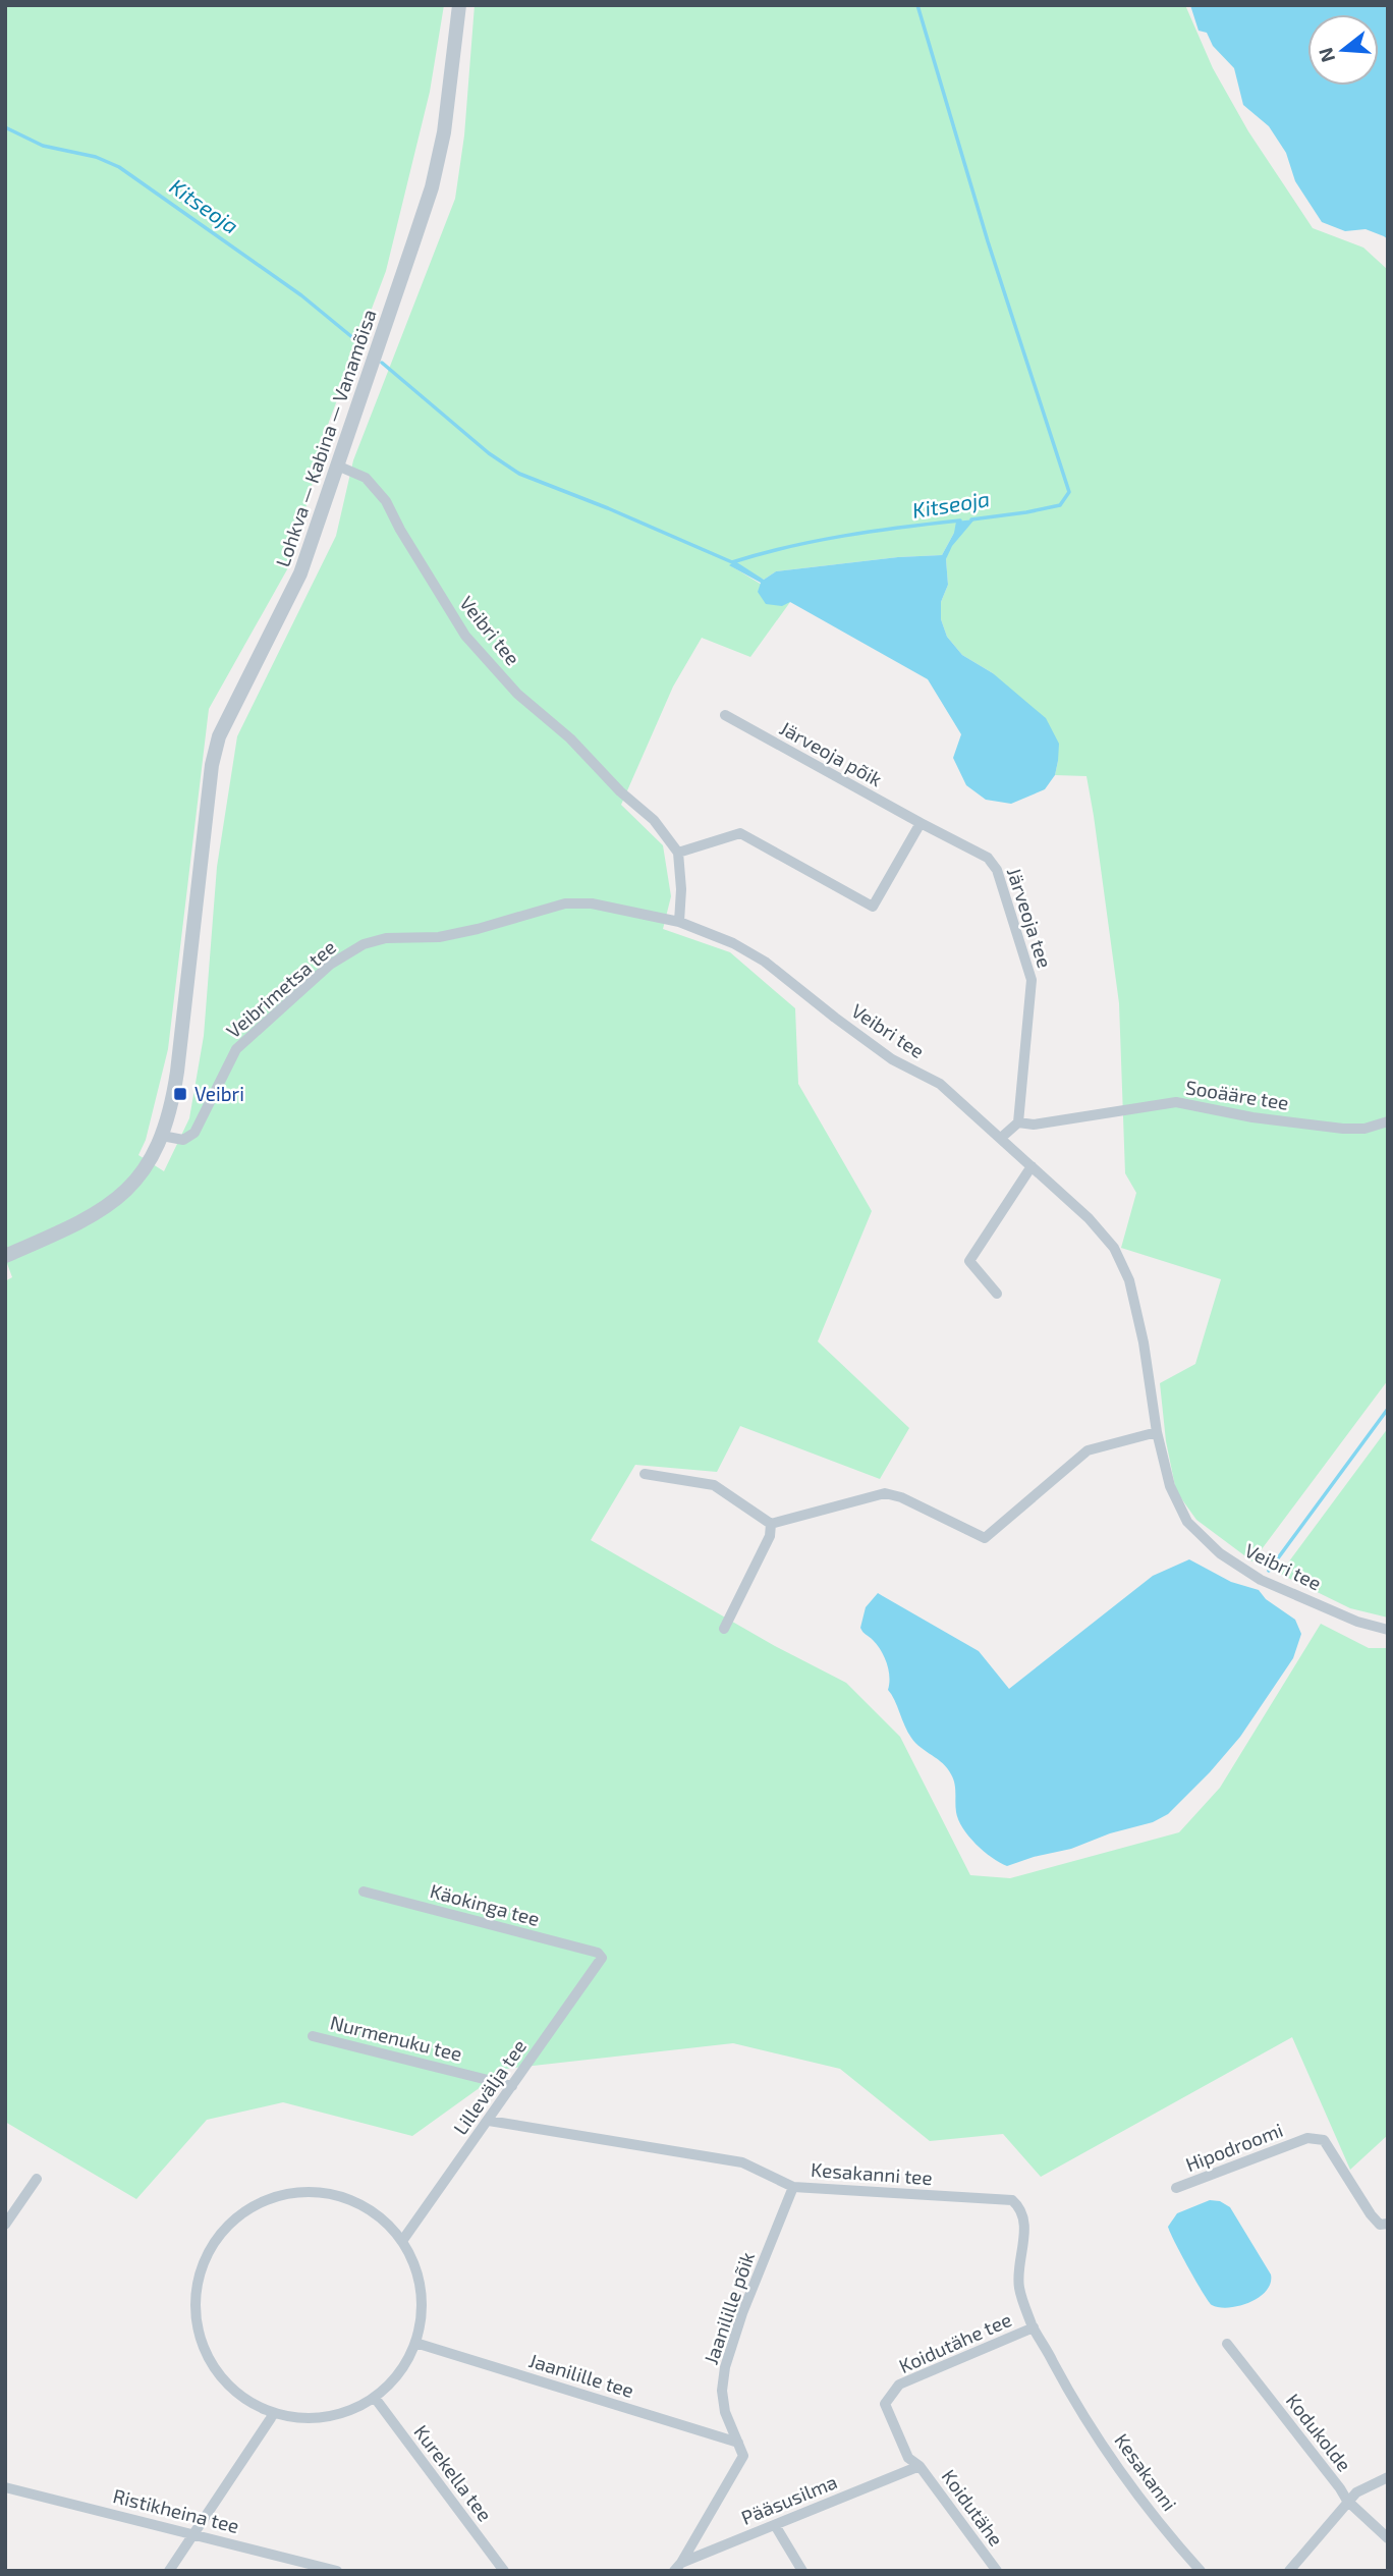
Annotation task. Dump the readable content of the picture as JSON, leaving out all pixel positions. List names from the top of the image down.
{
  "streets": {
    "street": [
      "Lohkva — Kabina — Vanamõisa",
      "Veibri tee",
      "Järveoja põik",
      "Järveoja tee",
      "Veibrimetsa tee",
      "Sooääre tee",
      "Käokinga tee",
      "Nurmenuku tee",
      "Lillevälja tee",
      "Hipodroomi",
      "Kesakanni tee",
      "Jaanilille põik",
      "Koidutähe tee",
      "Jaanilille tee",
      "Kodukolde",
      "Kesakanni",
      "Kurekella tee",
      "Pääsusilma",
      "Koidutähe",
      "Ristikheina tee"
    ]
  },
  "crossings": [
    ["Lohkva — Kabina — Vanamõisa", "Veibri tee"],
    ["Lohkva — Kabina — Vanamõisa", "Veibrimetsa tee"],
    ["Veibri tee", "Veibrimetsa tee"],
    ["Järveoja põik", "Järveoja tee"],
    ["Järveoja tee", "Sooääre tee"],
    ["Käokinga tee", "Lillevälja tee"],
    ["Nurmenuku tee", "Lillevälja tee"],
    ["Lillevälja tee", "Kesakanni tee"],
    ["Lillevälja tee", "Jaanilille tee"],
    ["Lillevälja tee", "Kurekella tee"],
    ["Kesakanni tee", "Jaanilille põik"],
    ["Kesakanni tee", "Koidutähe tee"],
    ["Kesakanni tee", "Kesakanni"],
    ["Jaanilille põik", "Jaanilille tee"],
    ["Koidutähe tee", "Pääsusilma"],
    ["Koidutähe tee", "Koidutähe"],
    ["Jaanilille tee", "Kurekella tee"],
    ["Pääsusilma", "Koidutähe"]
  ],
  "water": ["Kitseoja"],
  "places": {
    "transit": ["Veibri"]
  },
  "north": "left"
}
